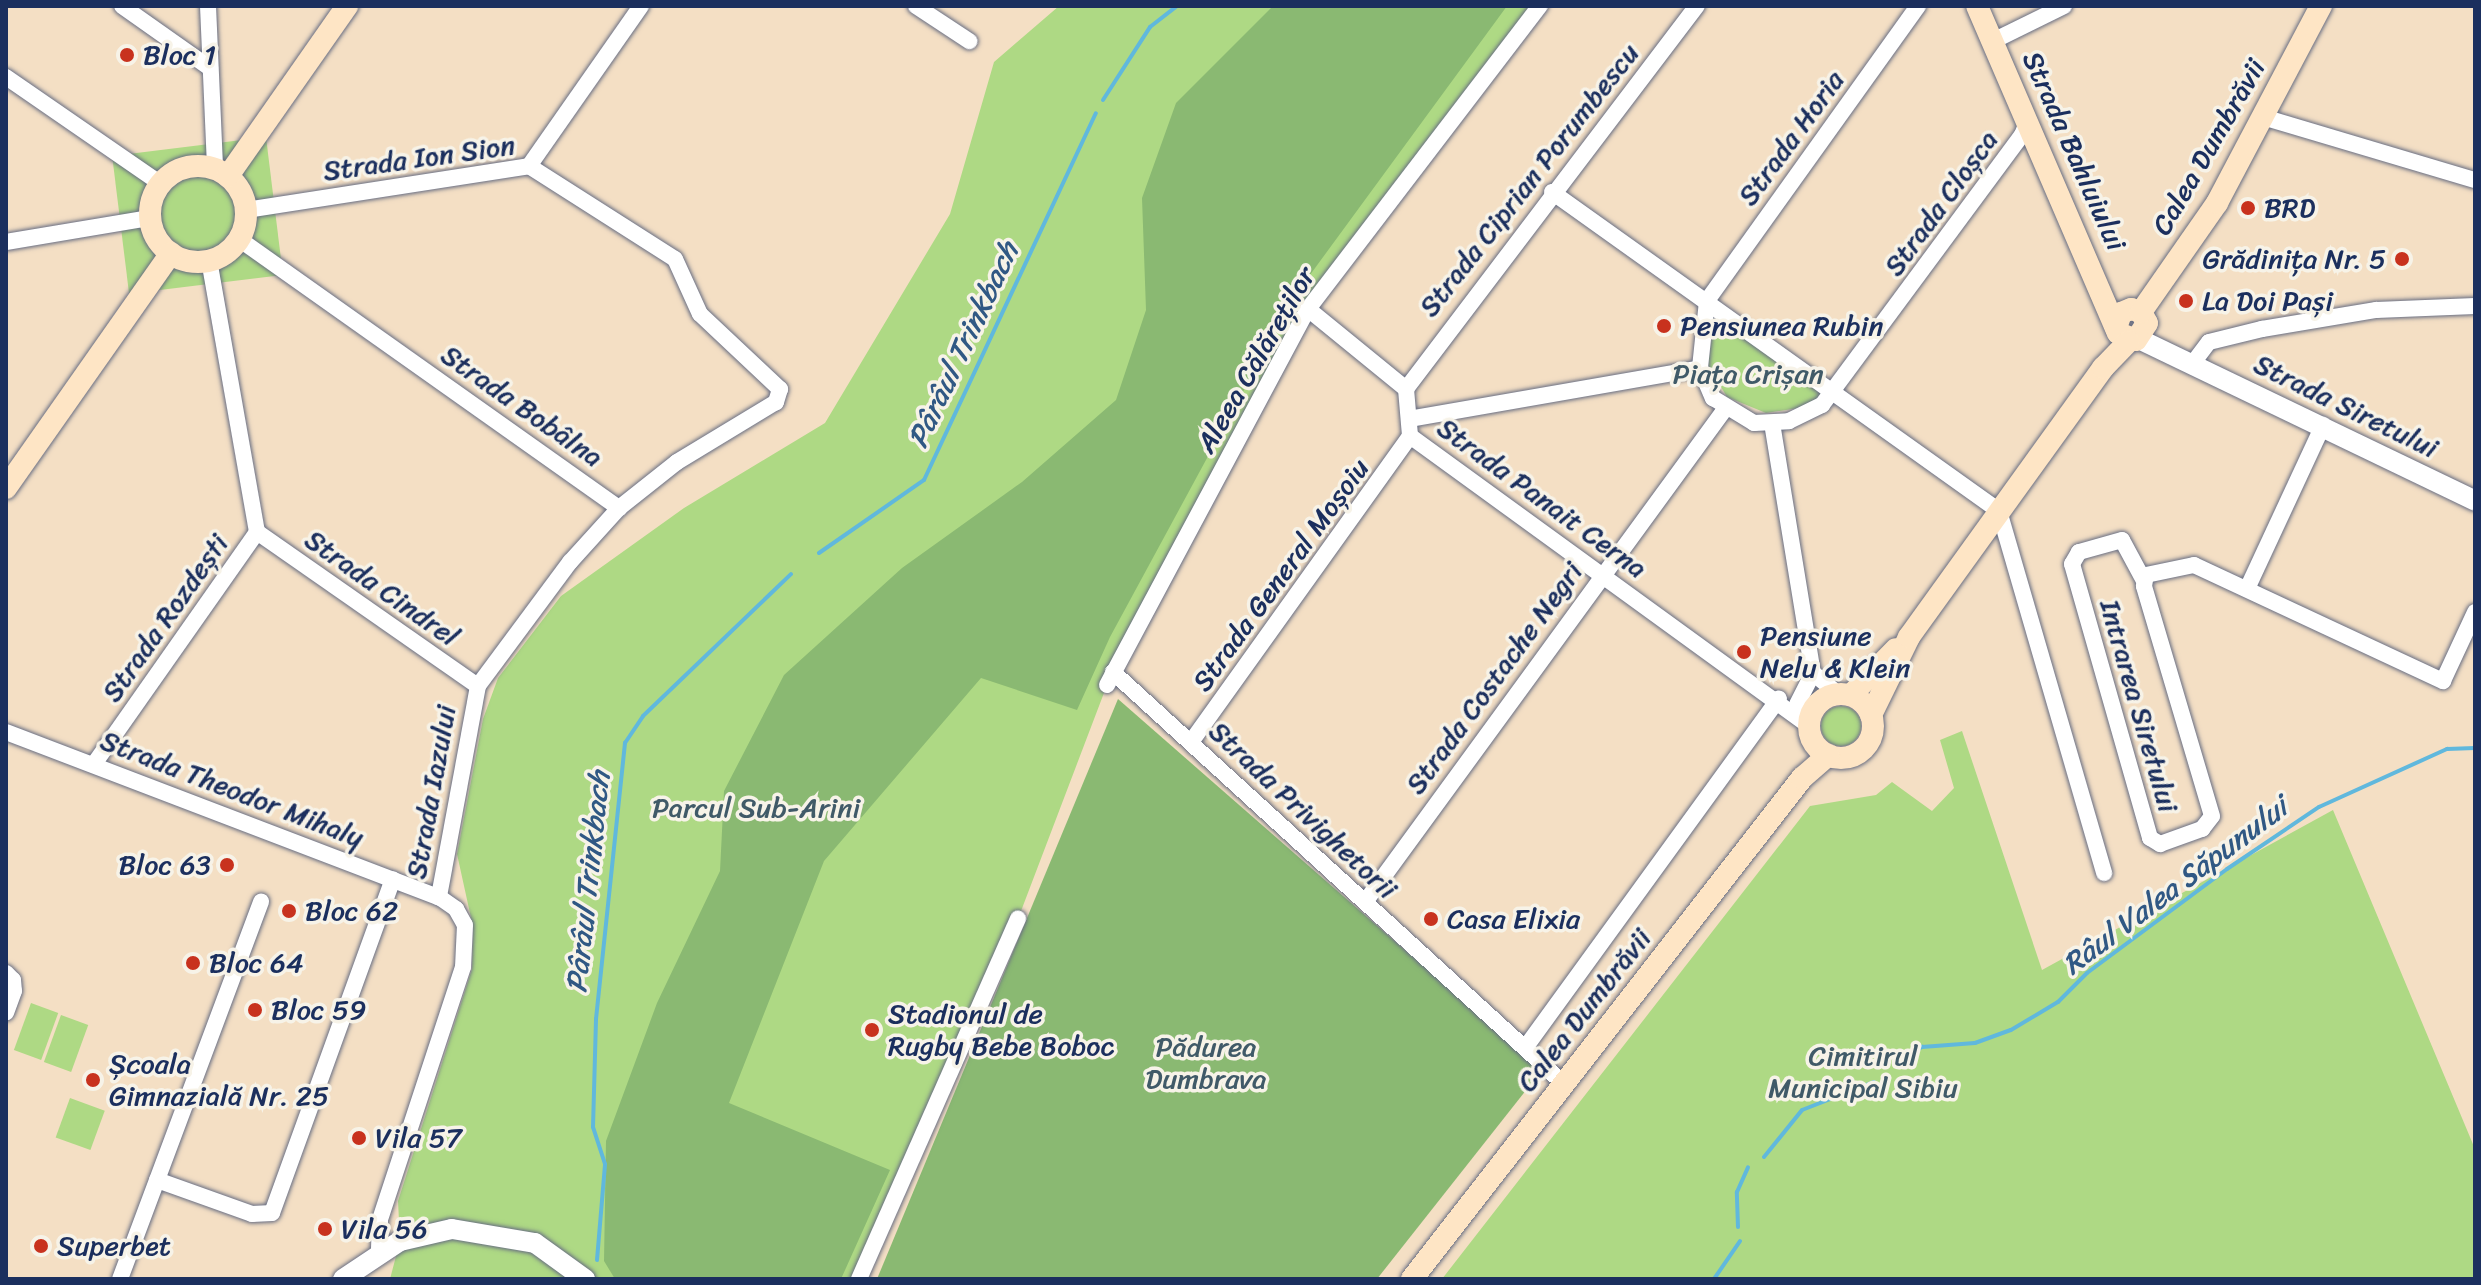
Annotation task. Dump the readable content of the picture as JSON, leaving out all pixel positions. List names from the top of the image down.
{
  "streets": {
    "main road": ["Calea Dumbrăvii", "Strada Bahluiului"],
    "street": [
      "Strada Horia",
      "Strada Ion Sion",
      "Strada Ciprian Porumbescu",
      "Strada Cloșca",
      "Aleea Călăreților",
      "Strada Bobâlna",
      "Strada Siretului",
      "Strada Panait Cerna",
      "Strada General Moșoiu",
      "Strada Cindrel",
      "Strada Rozdești",
      "Strada Costache Negri",
      "Intrarea Siretului",
      "Strada Theodor Mihaly",
      "Strada Iazului",
      "Strada Privighetorii"
    ]
  },
  "crossings": [
    ["Calea Dumbrăvii", "Strada Bahluiului"],
    ["Calea Dumbrăvii", "Strada Siretului"],
    ["Calea Dumbrăvii", "Strada Panait Cerna"],
    ["Calea Dumbrăvii", "Strada Privighetorii"],
    ["Strada Bahluiului", "Strada Cloșca"],
    ["Strada Bahluiului", "Strada Siretului"],
    ["Strada Ion Sion", "Strada Bobâlna"],
    ["Strada Ion Sion", "Strada Rozdești"],
    ["Strada Ion Sion", "Strada Iazului"],
    ["Strada Ciprian Porumbescu", "Strada Panait Cerna"],
    ["Aleea Călăreților", "Strada Privighetorii"],
    ["Strada Bobâlna", "Strada Rozdești"],
    ["Strada Bobâlna", "Strada Iazului"],
    ["Strada Panait Cerna", "Strada General Moșoiu"],
    ["Strada Panait Cerna", "Strada Costache Negri"],
    ["Strada General Moșoiu", "Strada Privighetorii"],
    ["Strada Cindrel", "Strada Rozdești"],
    ["Strada Cindrel", "Strada Iazului"],
    ["Strada Rozdești", "Strada Theodor Mihaly"],
    ["Strada Costache Negri", "Strada Privighetorii"],
    ["Strada Theodor Mihaly", "Strada Iazului"]
  ],
  "water": ["Pârâul Trinkbach", "Râul Valea Săpunului"],
  "parks": [
    "Piața Crișan",
    "Parcul Sub-Arini",
    "Pădurea Dumbrava",
    "Cimitirul Municipal Sibiu"
  ],
  "places": [
    "Bloc 1",
    "BRD",
    "Grădinița Nr. 5",
    "La Doi Pași",
    "Pensiunea Rubin",
    "Pensiune Nelu & Klein",
    "Bloc 63",
    "Bloc 62",
    "Casa Elixia",
    "Bloc 64",
    "Bloc 59",
    "Stadionul de Rugby Bebe Boboc",
    "Școala Gimnazială Nr. 25",
    "Vila 57",
    "Vila 56",
    "Superbet"
  ]
}
